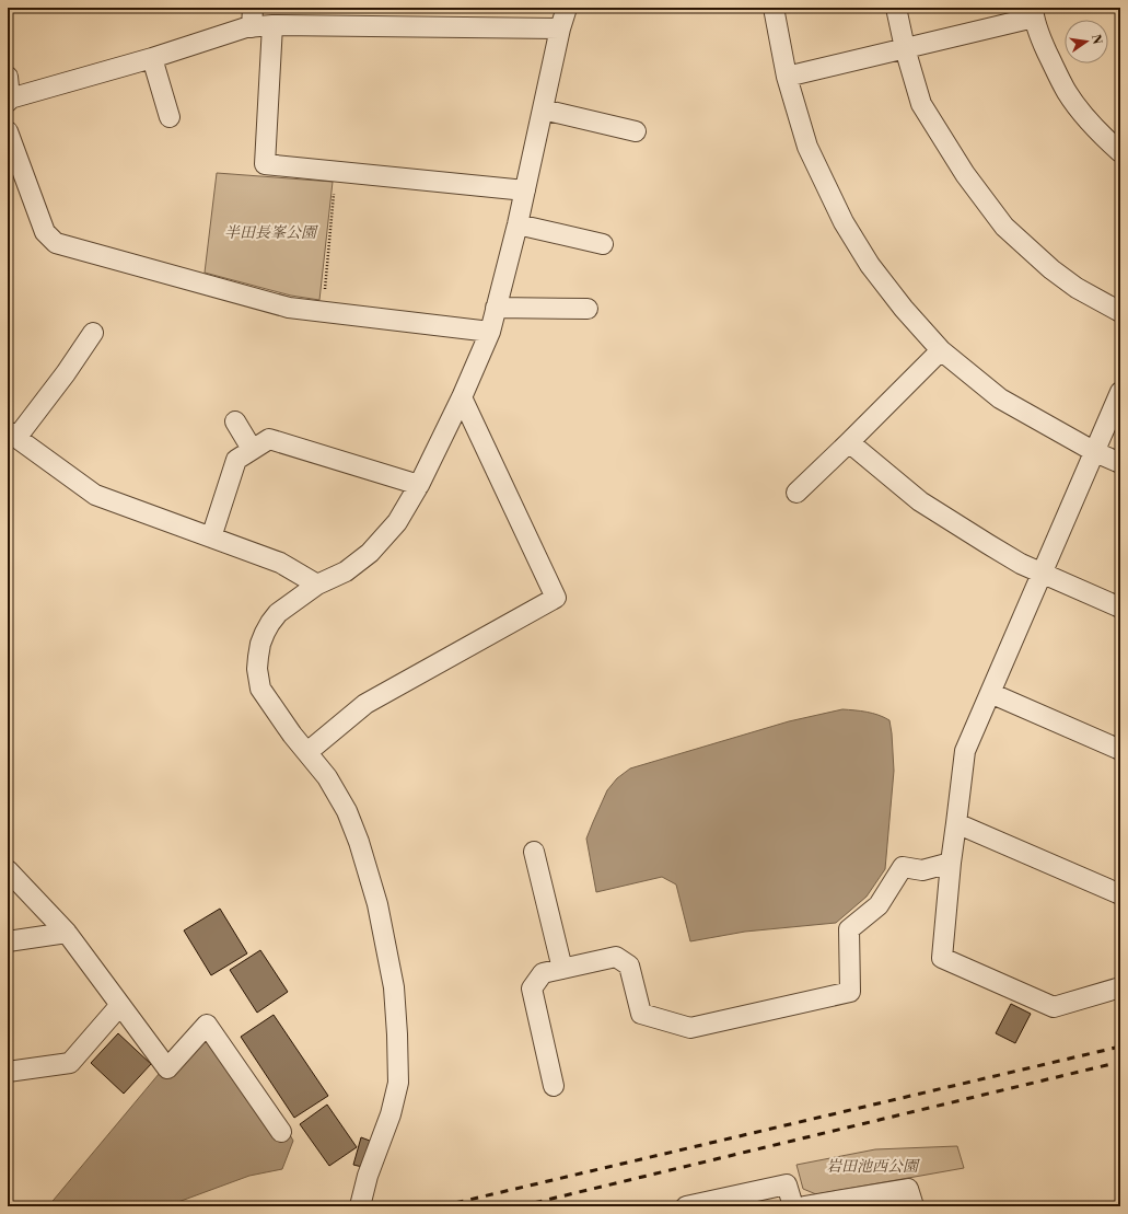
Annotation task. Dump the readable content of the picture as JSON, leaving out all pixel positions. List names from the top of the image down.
{
  "parks": ["半田長峯公園", "岩田池西公園"],
  "north": "right"
}
